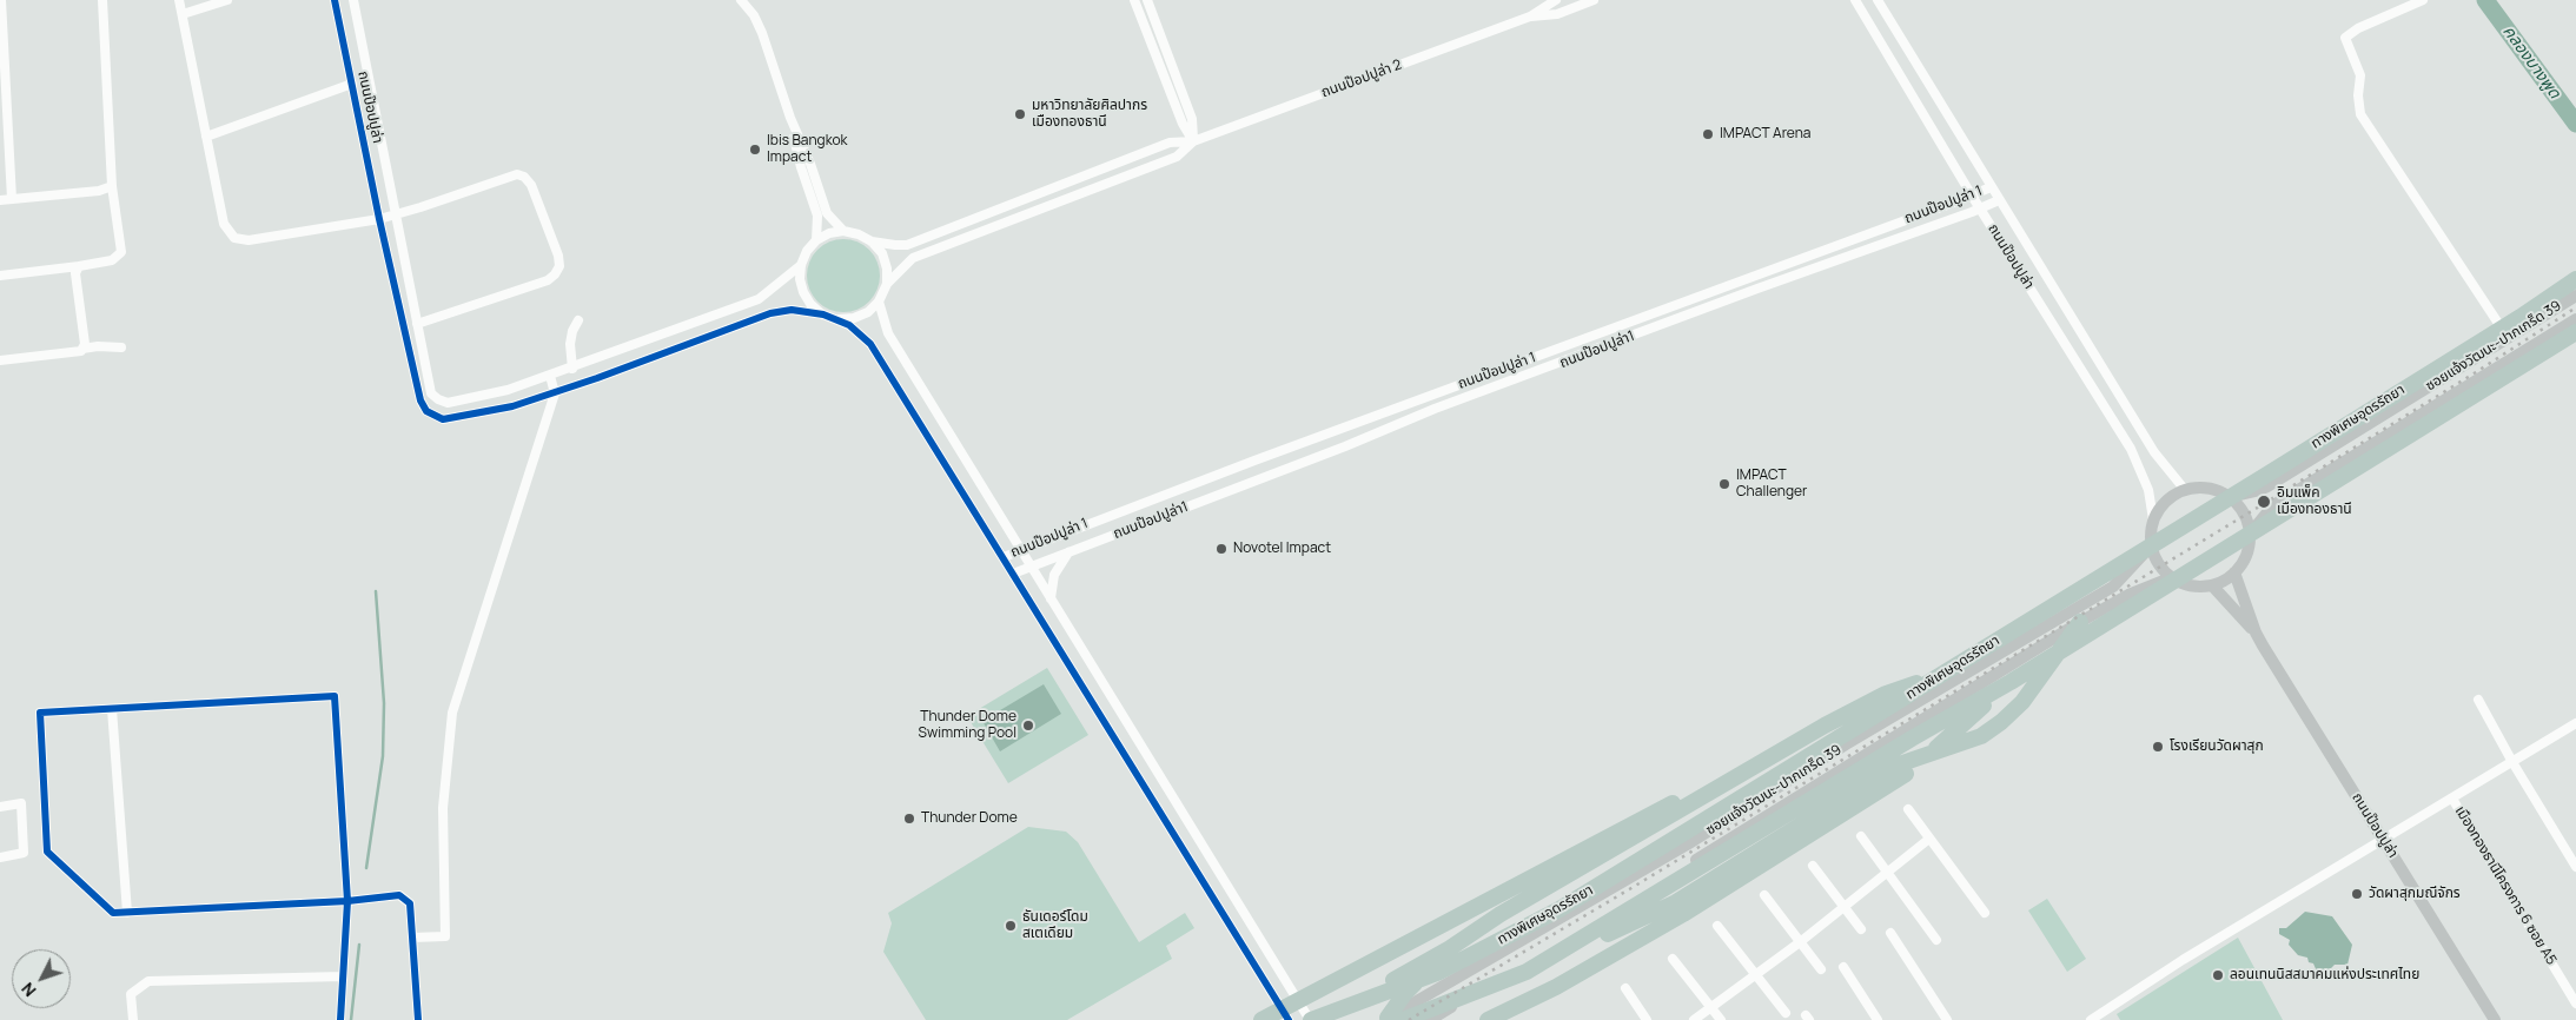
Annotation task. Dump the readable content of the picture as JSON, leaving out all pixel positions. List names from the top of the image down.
{
  "streets": {
    "highway": ["ทางพิเศษอุดรรัถยา"],
    "main road": ["ถนนป๊อปปูล่า", "ซอยแจ้งวัฒนะ-ปากเกร็ด 39"],
    "street": [
      "ถนนป๊อปปูล่า 2",
      "ถนนป๊อปปูล่า 1",
      "ถนนป๊อปปูล่า1",
      "เมืองทองธานีโครงการ 6 ซอย A5"
    ]
  },
  "crossings": [
    ["ถนนป๊อปปูล่า", "ถนนป๊อปปูล่า 1"],
    ["ถนนป๊อปปูล่า", "ซอยแจ้งวัฒนะ-ปากเกร็ด 39"],
    ["ถนนป๊อปปูล่า", "ถนนป๊อปปูล่า1"]
  ],
  "water": ["คลองบางพูด"],
  "places": [
    "มหาวิทยาลัยศิลปากร เมืองทองธานี",
    "IMPACT Arena",
    "Ibis Bangkok Impact",
    "IMPACT Challenger",
    "อิมแพ็ค เมืองทองธานี",
    "Novotel Impact",
    "Thunder Dome Swimming Pool",
    "โรงเรียนวัดผาสุก",
    "Thunder Dome",
    "วัดผาสุกมณีจักร",
    "ธันเดอร์โดม สเตเดียม",
    "ลอนเทนนิสสมาคมแห่งประเทศไทย"
  ],
  "north": "bottom left"
}
